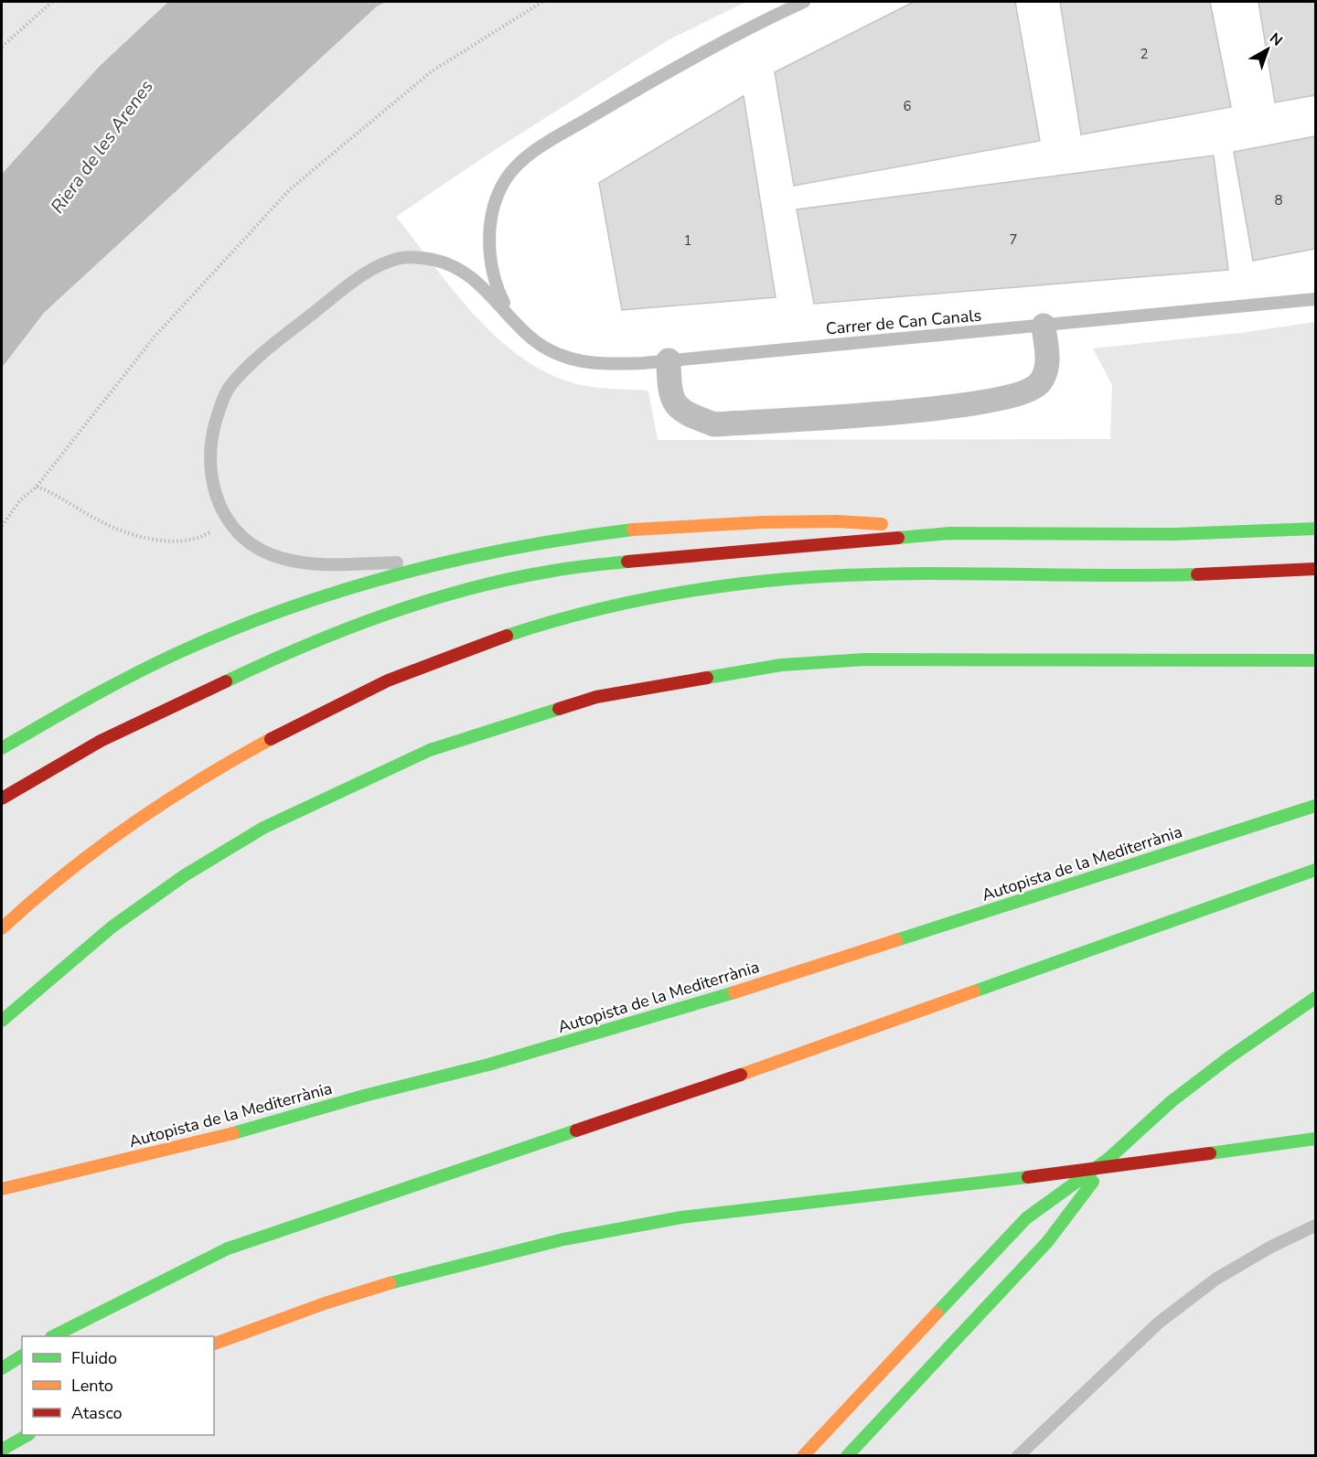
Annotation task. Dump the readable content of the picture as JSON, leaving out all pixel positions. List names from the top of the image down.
{
  "streets": {
    "main road": ["Autopista de la Mediterrània"],
    "lane": ["Carrer de Can Canals"]
  },
  "water": ["Riera de les Arenes"],
  "house_numbers": [
    "2",
    "6",
    "8",
    "7",
    "1"
  ],
  "legend": ["Fluido", "Lento", "Atasco"],
  "north": "top right"
}
